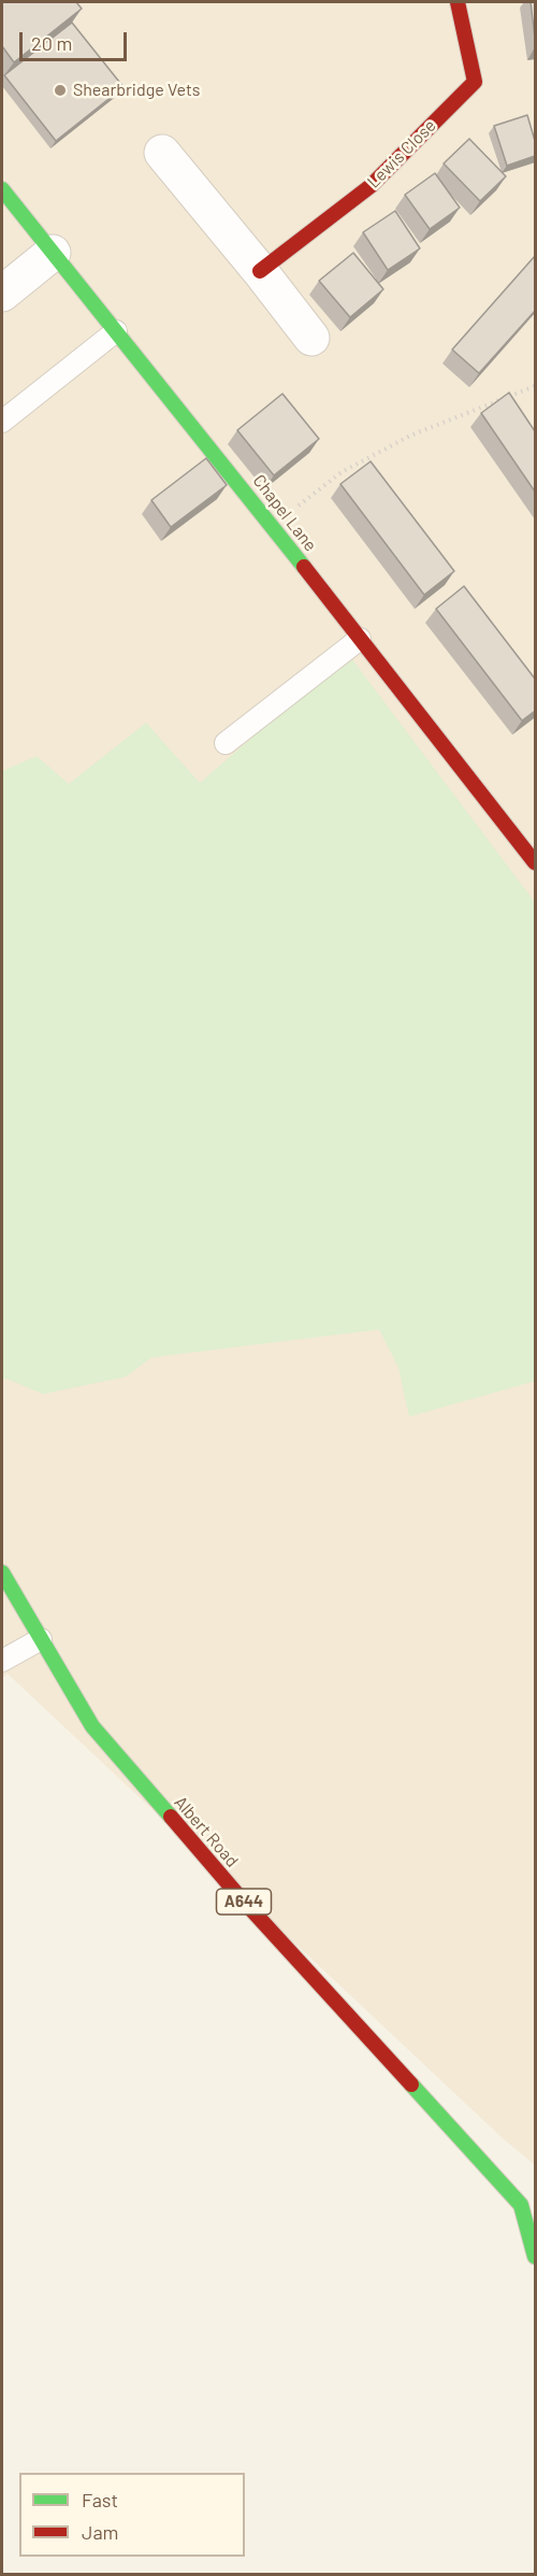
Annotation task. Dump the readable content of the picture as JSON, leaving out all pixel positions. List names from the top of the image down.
{
  "streets": {
    "street": [
      "Lewis Close",
      "Chapel Lane",
      "Albert Road",
      "A644"
    ]
  },
  "crossings": [
    ["Albert Road", "A644"]
  ],
  "places": ["Shearbridge Vets"],
  "legend": ["Fast", "Jam"],
  "scale_bar": "20 m"
}
